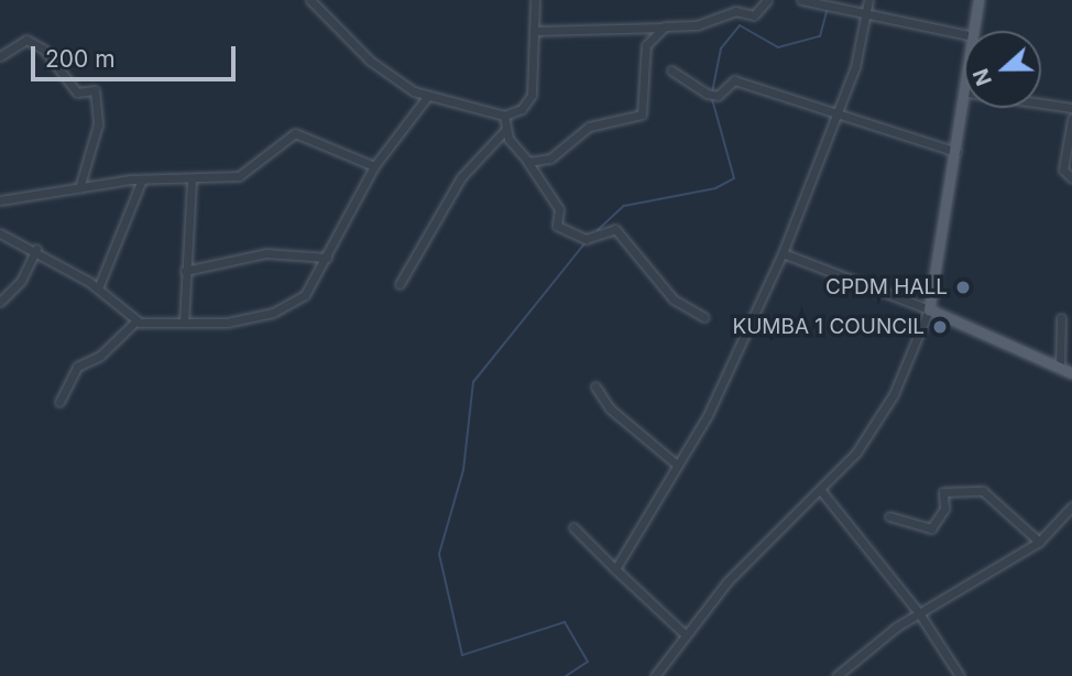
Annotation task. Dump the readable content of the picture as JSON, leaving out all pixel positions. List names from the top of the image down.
{
  "places": ["CPDM HALL", "KUMBA 1 COUNCIL"],
  "scale_bar": "200 m",
  "north": "left"
}
